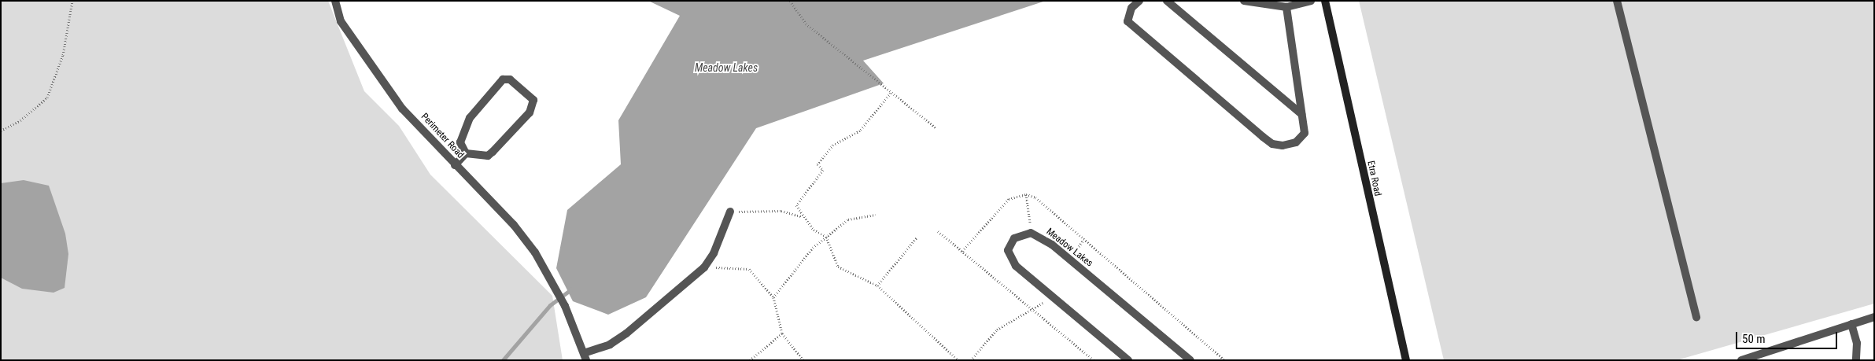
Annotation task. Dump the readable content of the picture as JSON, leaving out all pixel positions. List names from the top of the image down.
{
  "streets": {
    "main road": ["Etra Road"],
    "street": ["Perimeter Road", "Meadow Lakes"]
  },
  "water": ["Meadow Lakes"],
  "scale_bar": "50 m"
}
